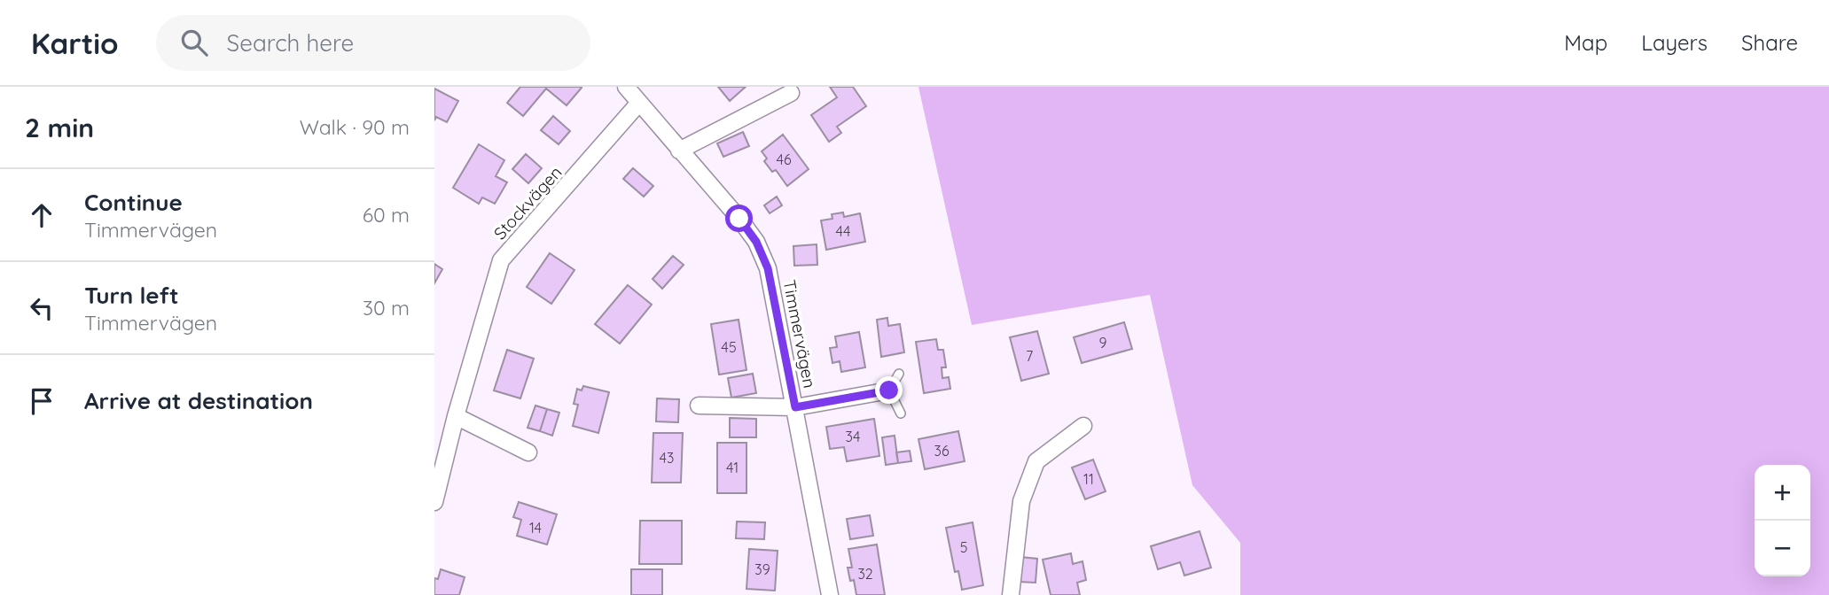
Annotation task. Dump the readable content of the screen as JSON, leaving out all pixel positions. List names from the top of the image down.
{
  "streets": {
    "street": ["Stockvägen", "Timmervägen"]
  },
  "crossings": [
    ["Stockvägen", "Timmervägen"]
  ],
  "house_numbers": [
    "46",
    "44",
    "9",
    "45",
    "7",
    "34",
    "36",
    "43",
    "41",
    "11",
    "14",
    "5",
    "39",
    "32"
  ],
  "page": {
    "header": "Kartio",
    "search": "Search here",
    "nav": ["Map", "Layers", "Share"],
    "heading": ["2 min", "Walk · 90 m"],
    "list": [
      ["Continue", "Timmervägen", "60 m"],
      ["Turn left", "Timmervägen", "30 m"],
      "Arrive at destination"
    ],
    "map_buttons": ["+", "−"]
  }
}
